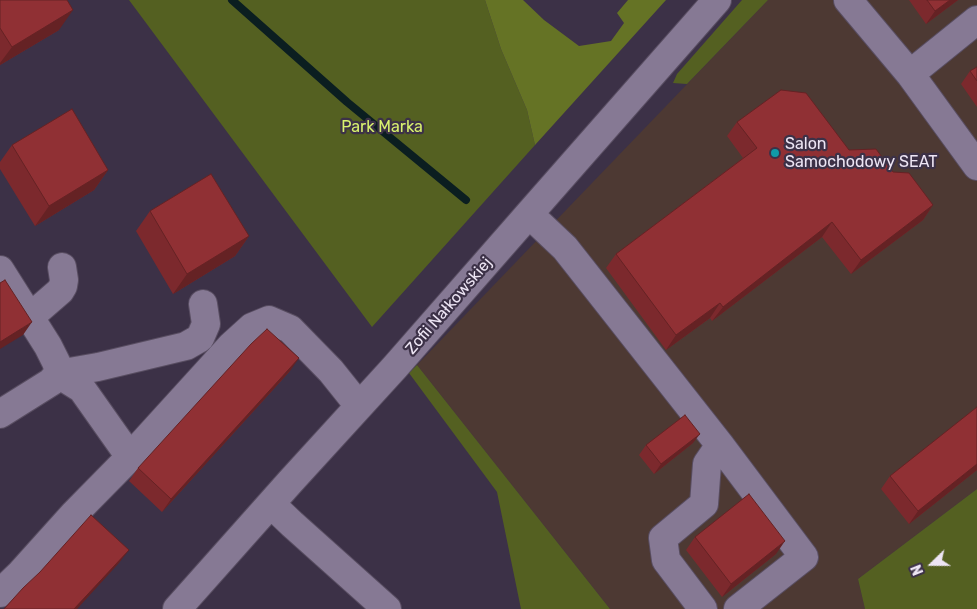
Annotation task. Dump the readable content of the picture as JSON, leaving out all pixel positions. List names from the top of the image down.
{
  "streets": {
    "street": ["Zofii Nałkowskiej"]
  },
  "parks": ["Park Marka"],
  "places": ["Salon Samochodowy SEAT"],
  "north": "left"
}
